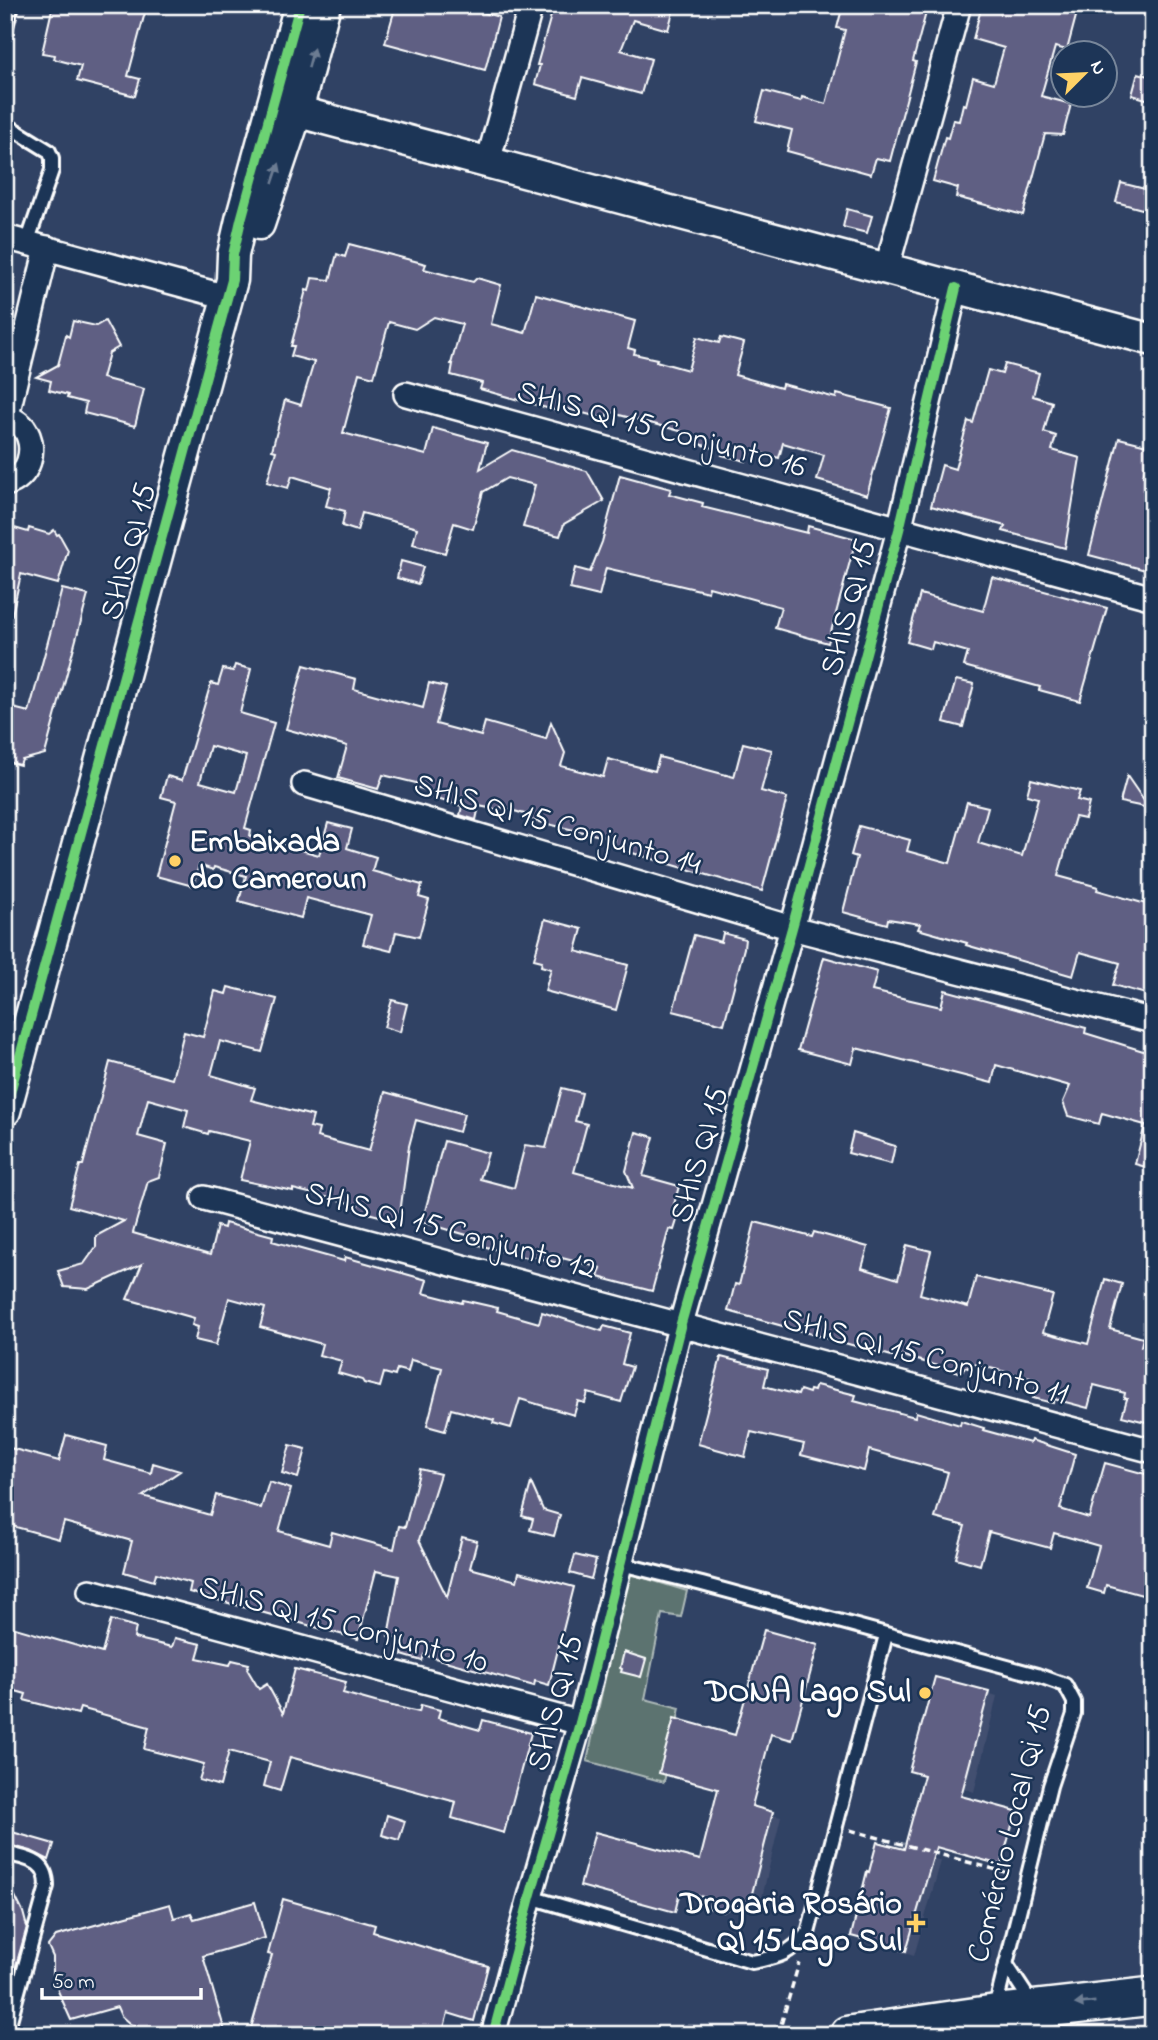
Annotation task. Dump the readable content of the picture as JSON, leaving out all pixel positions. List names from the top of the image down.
{
  "streets": {
    "street": [
      "SHIS QI 15 Conjunto 16",
      "SHIS QI 15",
      "SHIS QI 15 Conjunto 14",
      "SHIS QI 15 Conjunto 12",
      "SHIS QI 15 Conjunto 11",
      "SHIS QI 15 Conjunto 10"
    ],
    "lane": ["Comércio Local Qi 15"]
  },
  "crossings": [
    ["SHIS QI 15 Conjunto 16", "SHIS QI 15"],
    ["SHIS QI 15", "SHIS QI 15 Conjunto 14"],
    ["SHIS QI 15", "SHIS QI 15 Conjunto 12"],
    ["SHIS QI 15", "SHIS QI 15 Conjunto 11"],
    ["SHIS QI 15", "SHIS QI 15 Conjunto 10"],
    ["SHIS QI 15", "Comércio Local Qi 15"],
    ["SHIS QI 15 Conjunto 12", "SHIS QI 15 Conjunto 11"]
  ],
  "places": {
    "other": ["Embaixada do Cameroun", "DONA Lago Sul"],
    "health": ["Drogaria Rosário QI 15 Lago Sul"]
  },
  "scale_bar": "50 m",
  "north": "top right"
}
